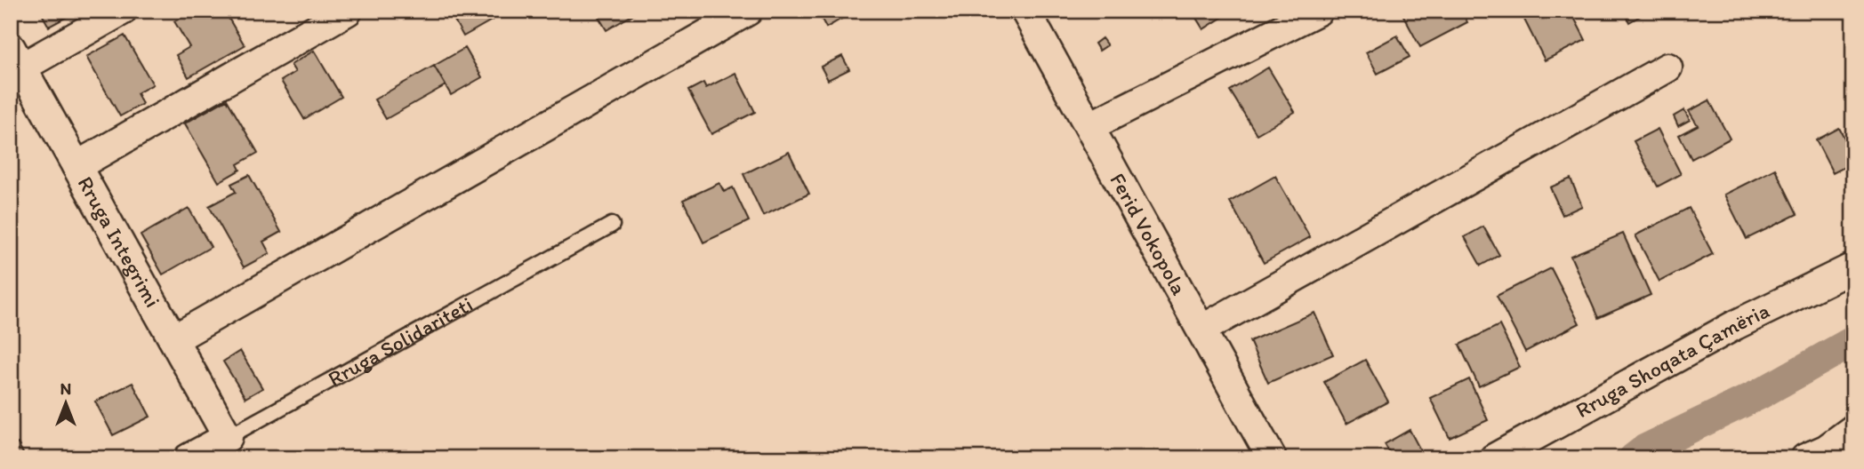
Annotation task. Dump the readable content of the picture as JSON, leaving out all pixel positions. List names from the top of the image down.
{
  "streets": {
    "street": [
      "Ferid Vokopola",
      "Rruga Integrimi",
      "Rruga Solidariteti",
      "Rruga Shoqata Çamëria"
    ]
  },
  "crossings": [
    ["Rruga Integrimi", "Rruga Solidariteti"]
  ],
  "north": "top"
}
